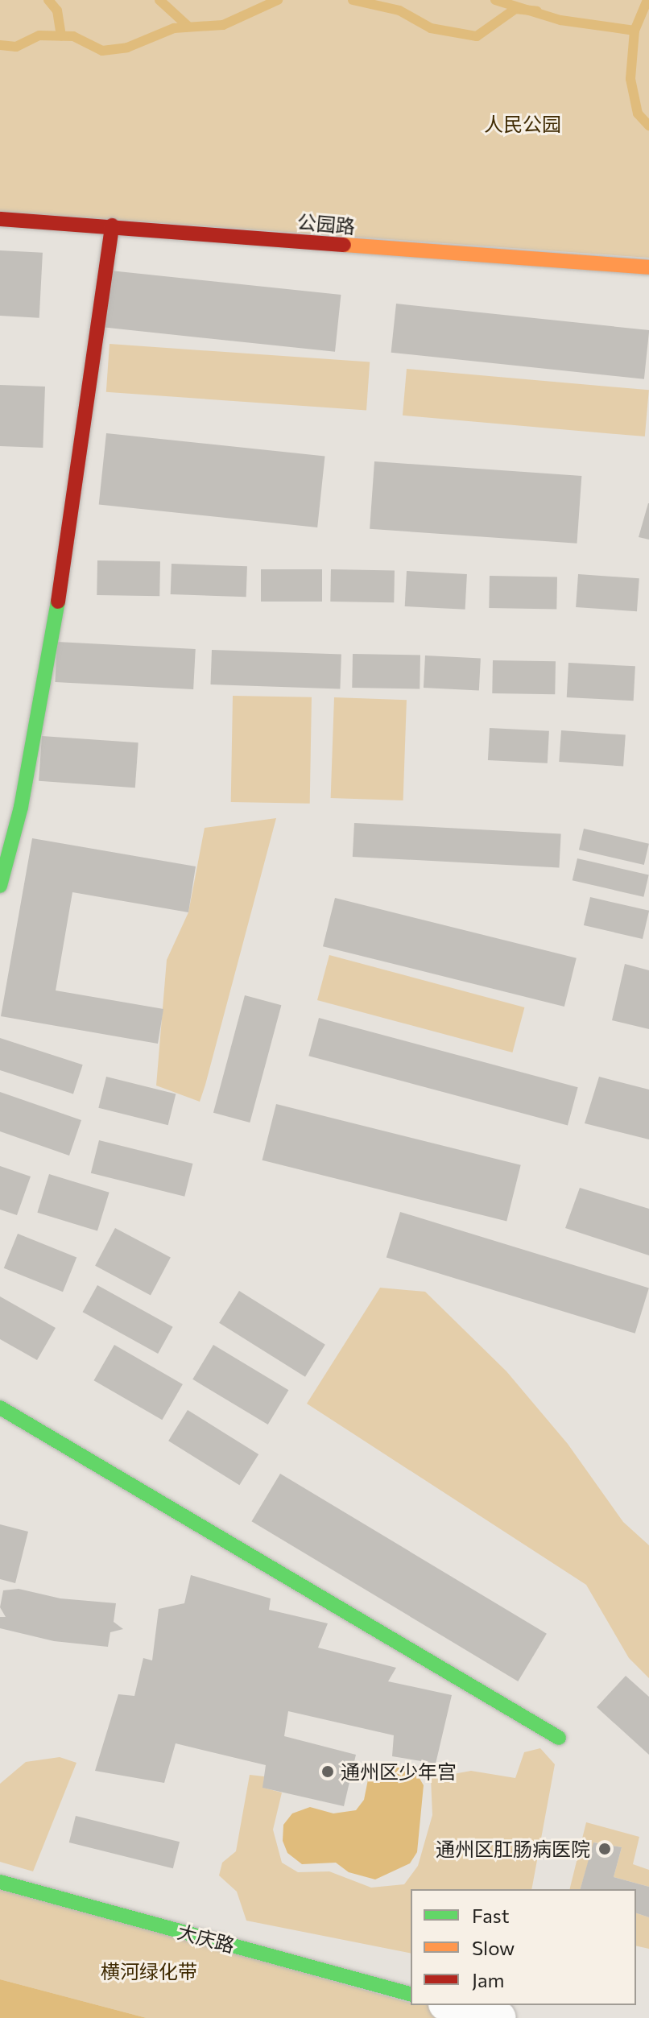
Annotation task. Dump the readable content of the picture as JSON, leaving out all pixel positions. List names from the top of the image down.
{
  "streets": {
    "street": ["公园路", "大庆路"]
  },
  "parks": ["人民公园", "横河绿化带"],
  "places": ["通州区少年宫", "通州区肛肠病医院"],
  "legend": ["Fast", "Slow", "Jam"]
}
